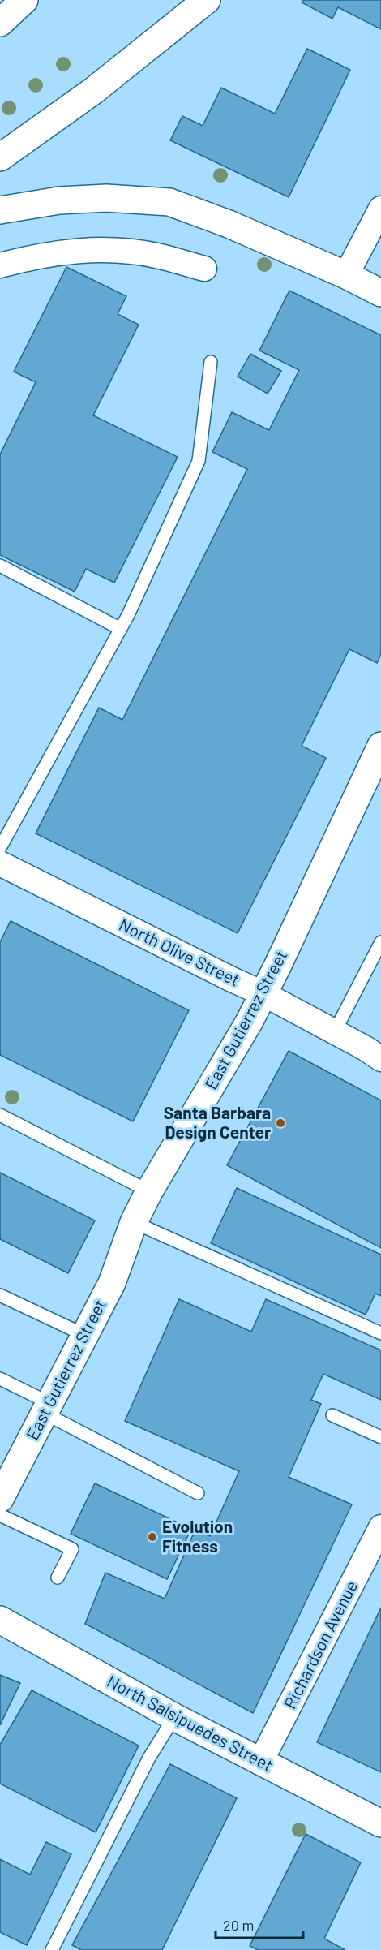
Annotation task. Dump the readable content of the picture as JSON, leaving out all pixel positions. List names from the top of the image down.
{
  "streets": {
    "main road": ["East Gutierrez Street", "North Salsipuedes Street"],
    "street": ["North Olive Street", "Richardson Avenue"]
  },
  "crossings": [
    ["North Olive Street", "East Gutierrez Street"],
    ["Richardson Avenue", "North Salsipuedes Street"]
  ],
  "places": ["Santa Barbara Design Center", "Evolution Fitness"],
  "scale_bar": "20 m"
}
